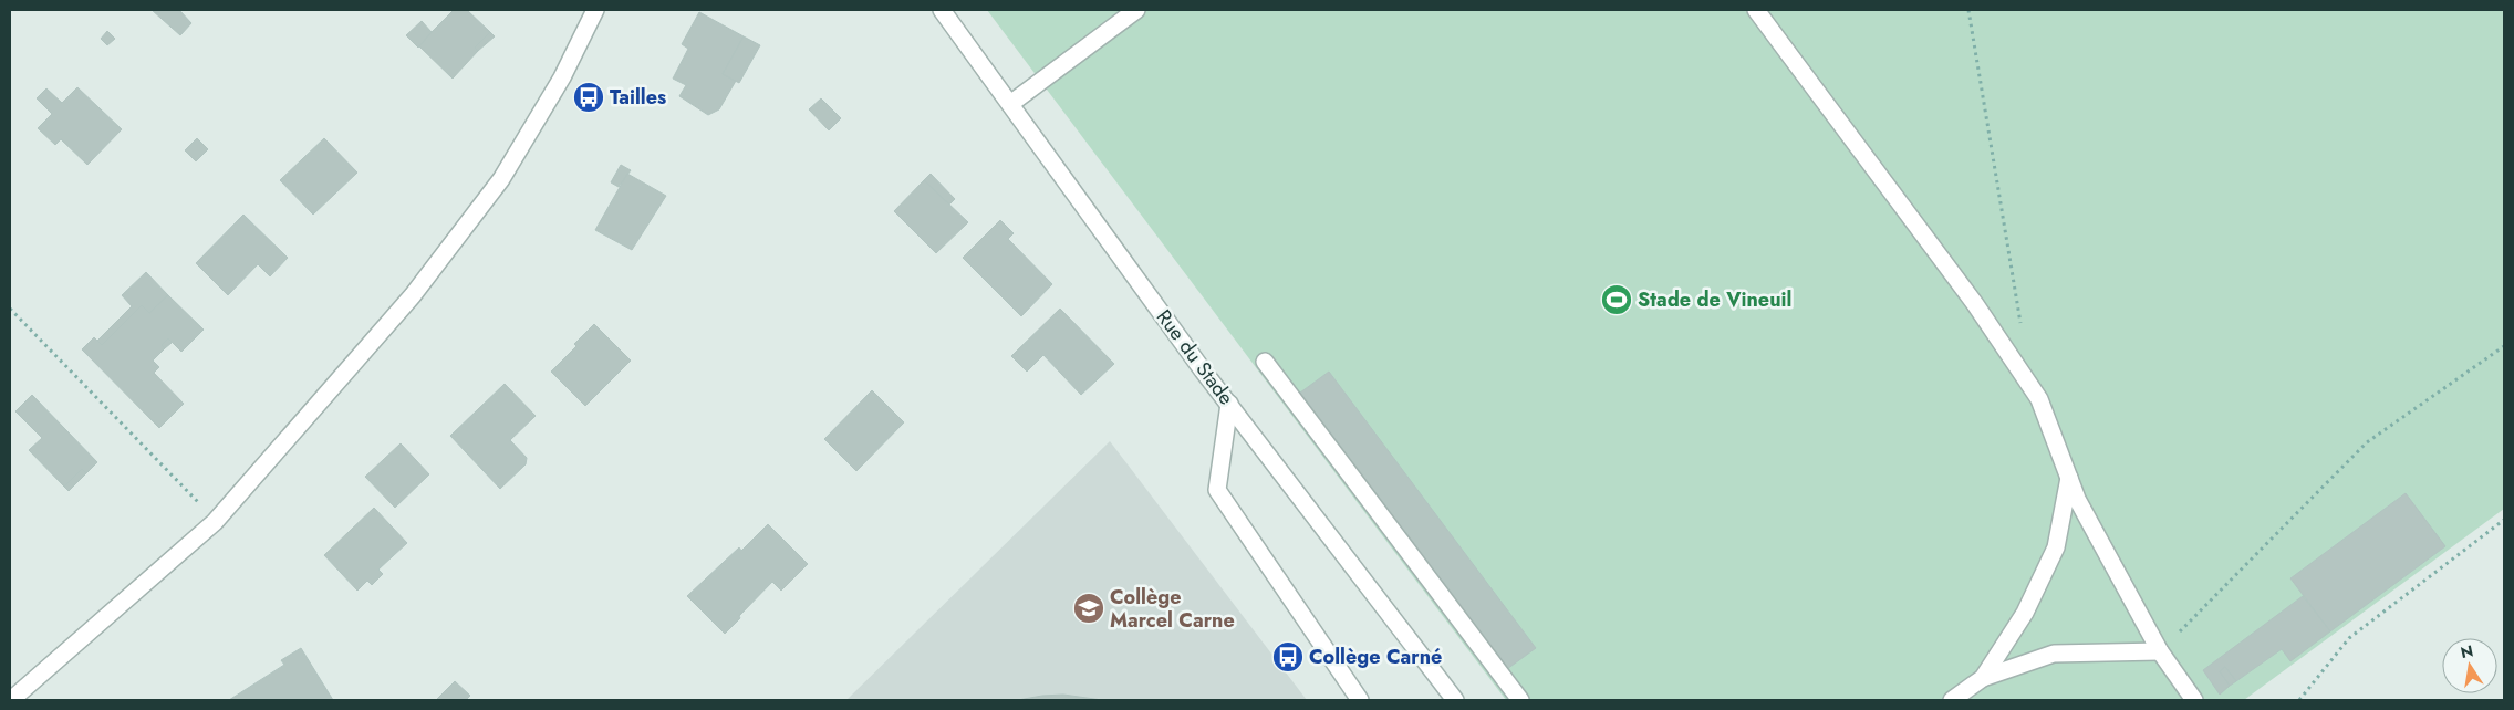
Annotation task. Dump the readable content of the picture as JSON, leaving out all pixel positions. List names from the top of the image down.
{
  "streets": {
    "street": ["Rue du Stade"]
  },
  "places": {
    "bus stop": ["Tailles", "Collège Carné"],
    "sports": ["Stade de Vineuil"],
    "school or university": ["Collège Marcel Carne"]
  },
  "north": "top"
}
